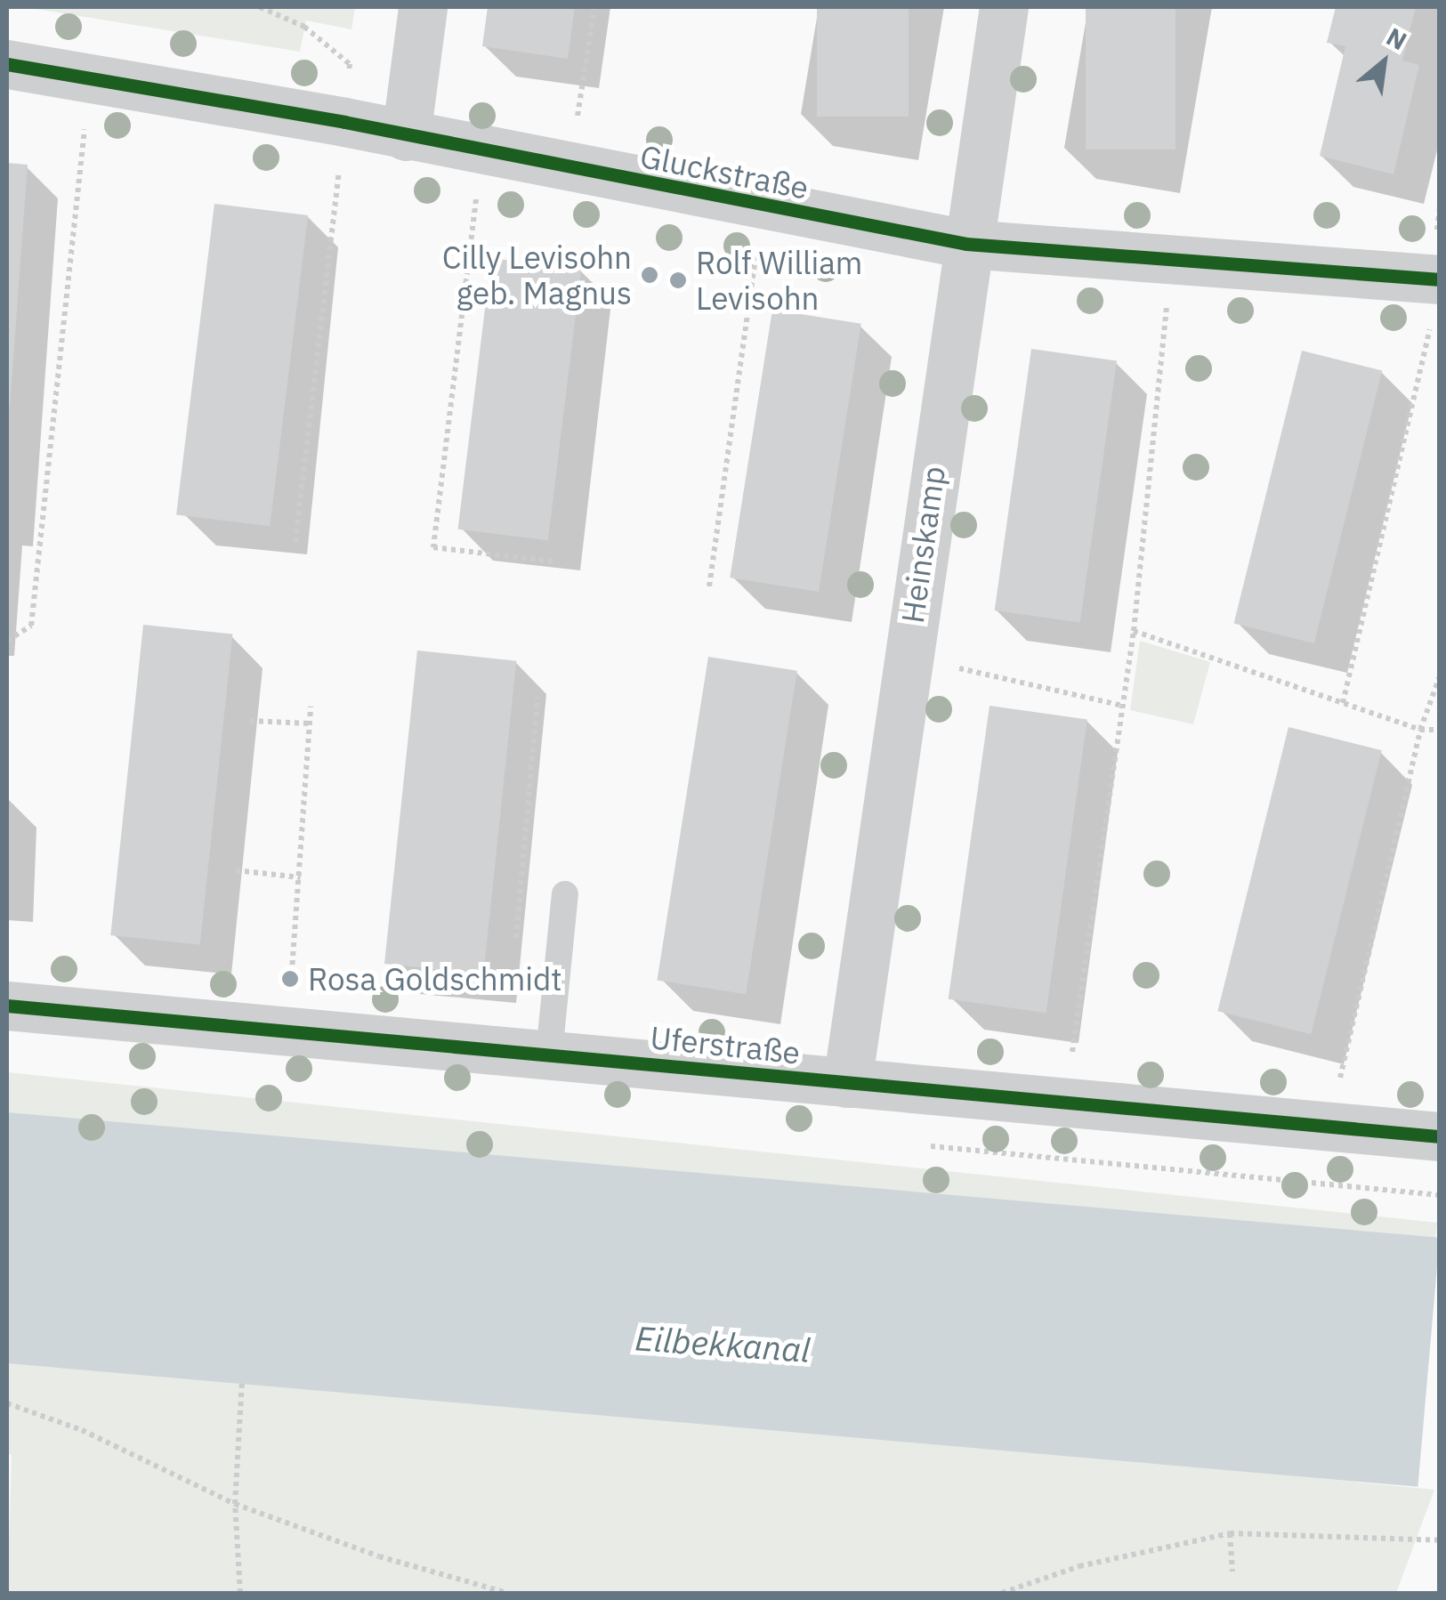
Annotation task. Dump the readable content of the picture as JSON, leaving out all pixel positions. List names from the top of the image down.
{
  "streets": {
    "street": ["Gluckstraße", "Heinskamp", "Uferstraße"]
  },
  "crossings": [
    ["Gluckstraße", "Heinskamp"],
    ["Heinskamp", "Uferstraße"]
  ],
  "water": ["Eilbekkanal"],
  "places": ["Cilly Levisohn geb. Magnus", "Rolf William Levisohn", "Rosa Goldschmidt"],
  "north": "top right"
}
